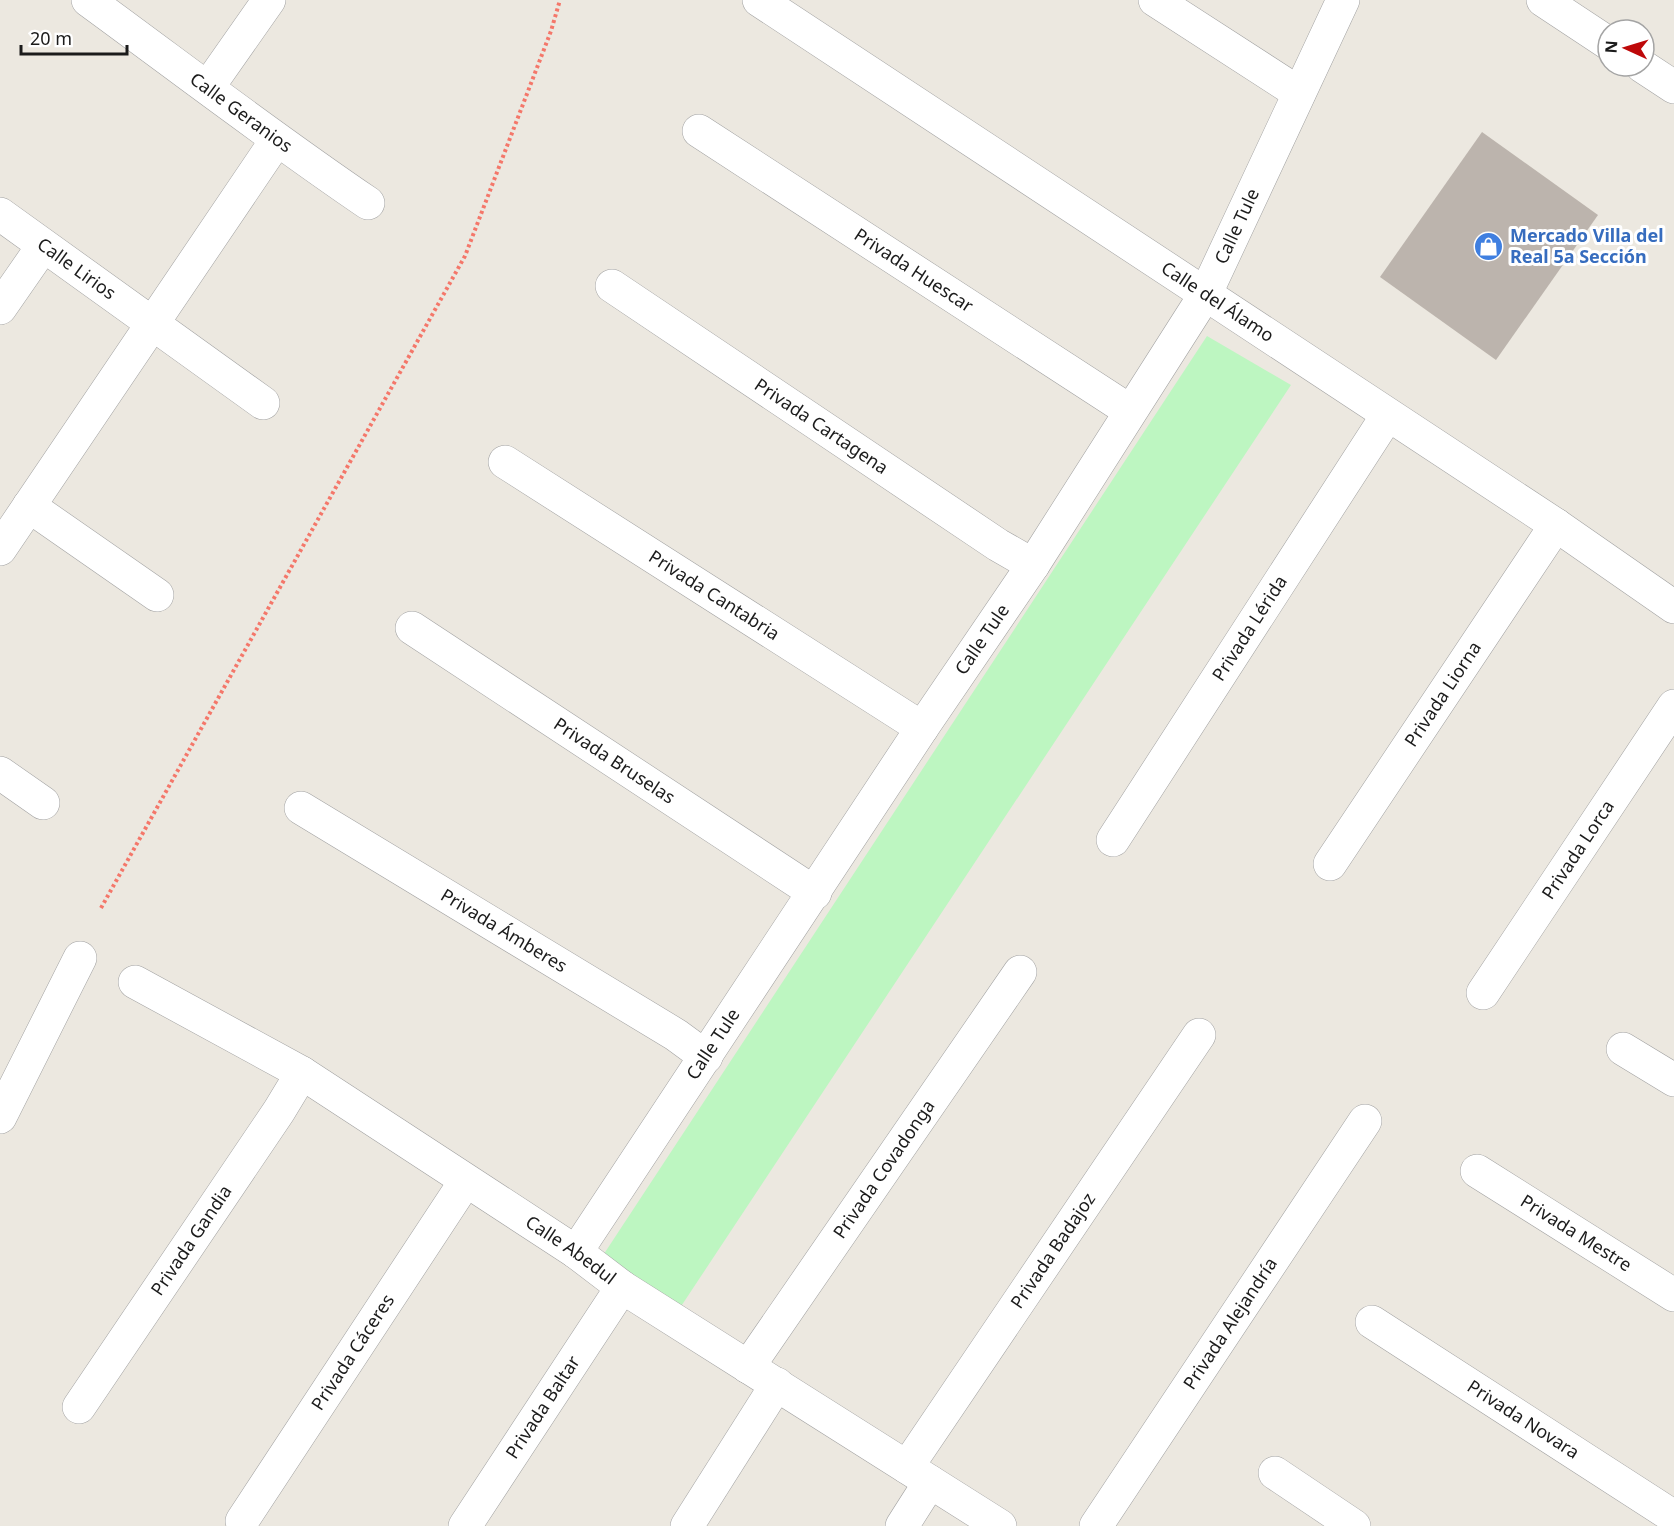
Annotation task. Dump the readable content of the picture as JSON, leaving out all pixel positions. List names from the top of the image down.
{
  "streets": {
    "street": [
      "Calle Geranios",
      "Calle Tule",
      "Calle Lirios",
      "Privada Huescar",
      "Calle del Álamo",
      "Privada Cartagena",
      "Privada Cantabria",
      "Privada Lérida",
      "Privada Liorna",
      "Privada Bruselas",
      "Privada Lorca",
      "Privada Ámberes",
      "Privada Covadonga",
      "Privada Mestre",
      "Privada Gandia",
      "Calle Abedul",
      "Privada Badajoz",
      "Privada Alejandría",
      "Privada Cáceres",
      "Privada Baltar",
      "Privada Novara"
    ]
  },
  "crossings": [
    ["Calle Tule", "Privada Huescar"],
    ["Calle Tule", "Calle del Álamo"],
    ["Calle Tule", "Privada Cartagena"],
    ["Calle Tule", "Privada Cantabria"],
    ["Calle Tule", "Privada Bruselas"],
    ["Calle Tule", "Privada Ámberes"],
    ["Calle Tule", "Calle Abedul"],
    ["Calle del Álamo", "Privada Lérida"],
    ["Calle del Álamo", "Privada Liorna"],
    ["Privada Covadonga", "Calle Abedul"],
    ["Privada Gandia", "Calle Abedul"],
    ["Calle Abedul", "Privada Badajoz"],
    ["Calle Abedul", "Privada Cáceres"],
    ["Calle Abedul", "Privada Baltar"]
  ],
  "places": {
    "shop": ["Mercado Villa del Real 5a Sección"]
  },
  "scale_bar": "20 m",
  "north": "left"
}
